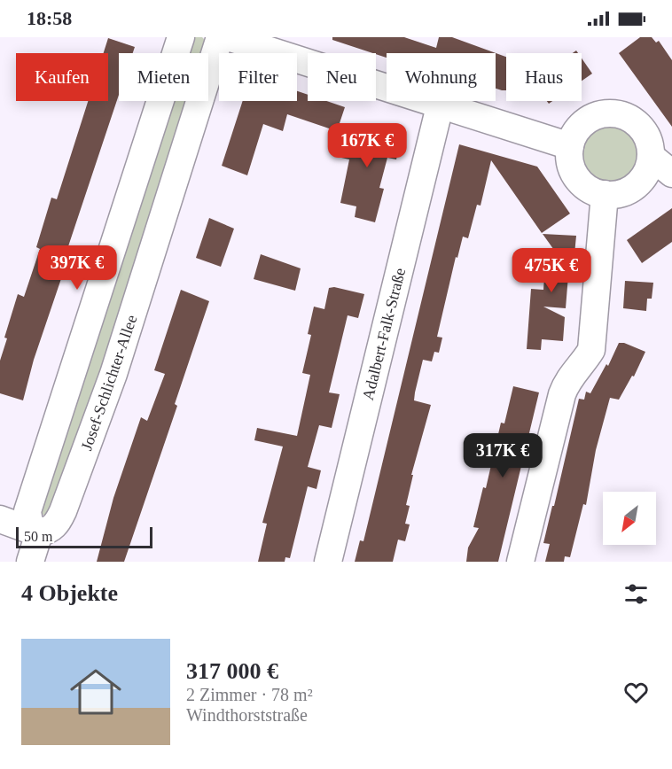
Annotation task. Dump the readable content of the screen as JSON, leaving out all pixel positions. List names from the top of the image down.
{
  "streets": {
    "street": ["Adalbert-Falk-Straße", "Josef-Schlichter-Allee"]
  },
  "scale_bar": "50 m",
  "north": "bottom left",
  "page": {
    "status": "18:58",
    "chip": [
      "Kaufen",
      "Mieten",
      "Filter",
      "Neu",
      "Wohnung",
      "Haus"
    ],
    "price": [
      "167K €",
      "397K €",
      "475K €",
      "317K €"
    ],
    "scale": "50 m",
    "heading": "4 Objekte",
    "list": [
      {
        "name": "317 000 €",
        "note": "2 Zimmer · 78 m² · Windthorststraße"
      }
    ]
  }
}
